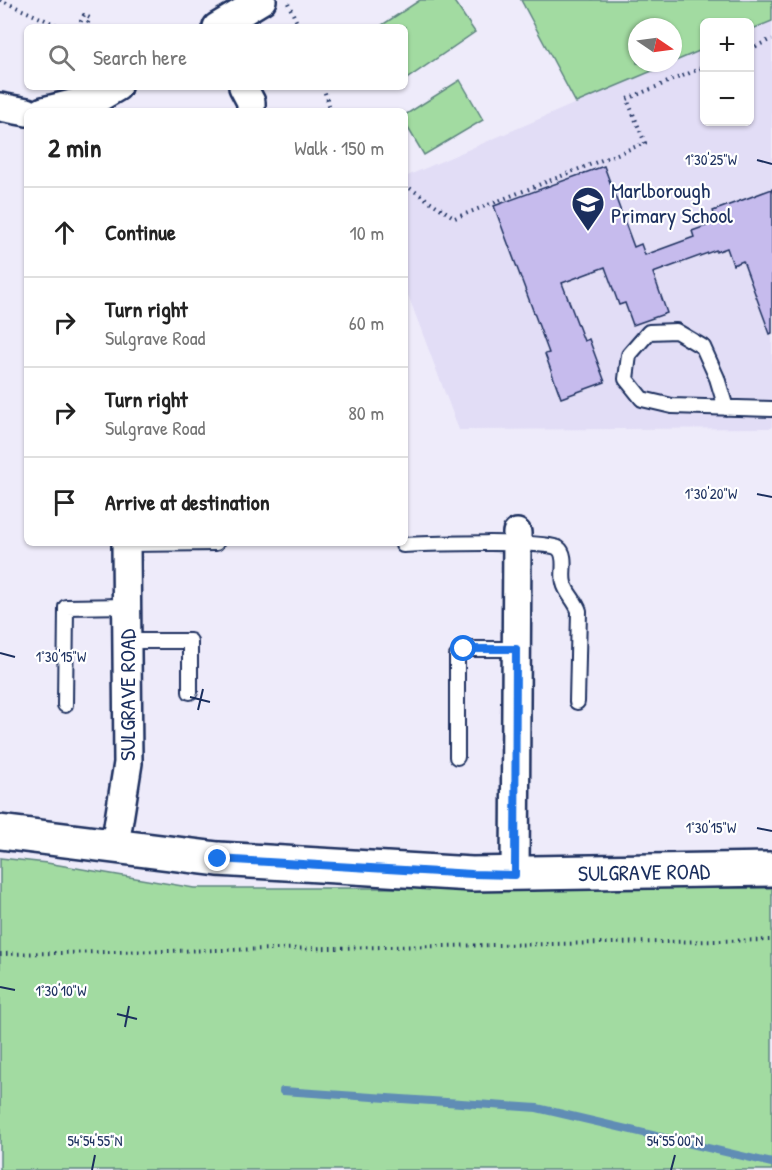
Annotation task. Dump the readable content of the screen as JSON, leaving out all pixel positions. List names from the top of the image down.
{
  "streets": {
    "street": ["SULGRAVE ROAD"]
  },
  "places": {
    "school or university": ["Marlborough Primary School"]
  },
  "north": "right",
  "page": {
    "map_buttons": ["+", "−"],
    "search": "Search here",
    "heading": ["2 min", "Walk · 150 m"],
    "list": [
      ["Continue", "10 m"],
      ["Turn right", "Sulgrave Road", "60 m"],
      ["Turn right", "Sulgrave Road", "80 m"],
      "Arrive at destination"
    ]
  },
  "coordinates": [
    "1°30'25\"W",
    "1°30'20\"W",
    "1°30'15\"W",
    "1°30'10\"W",
    "54°54'55\"N",
    "54°55'00\"N"
  ]
}
